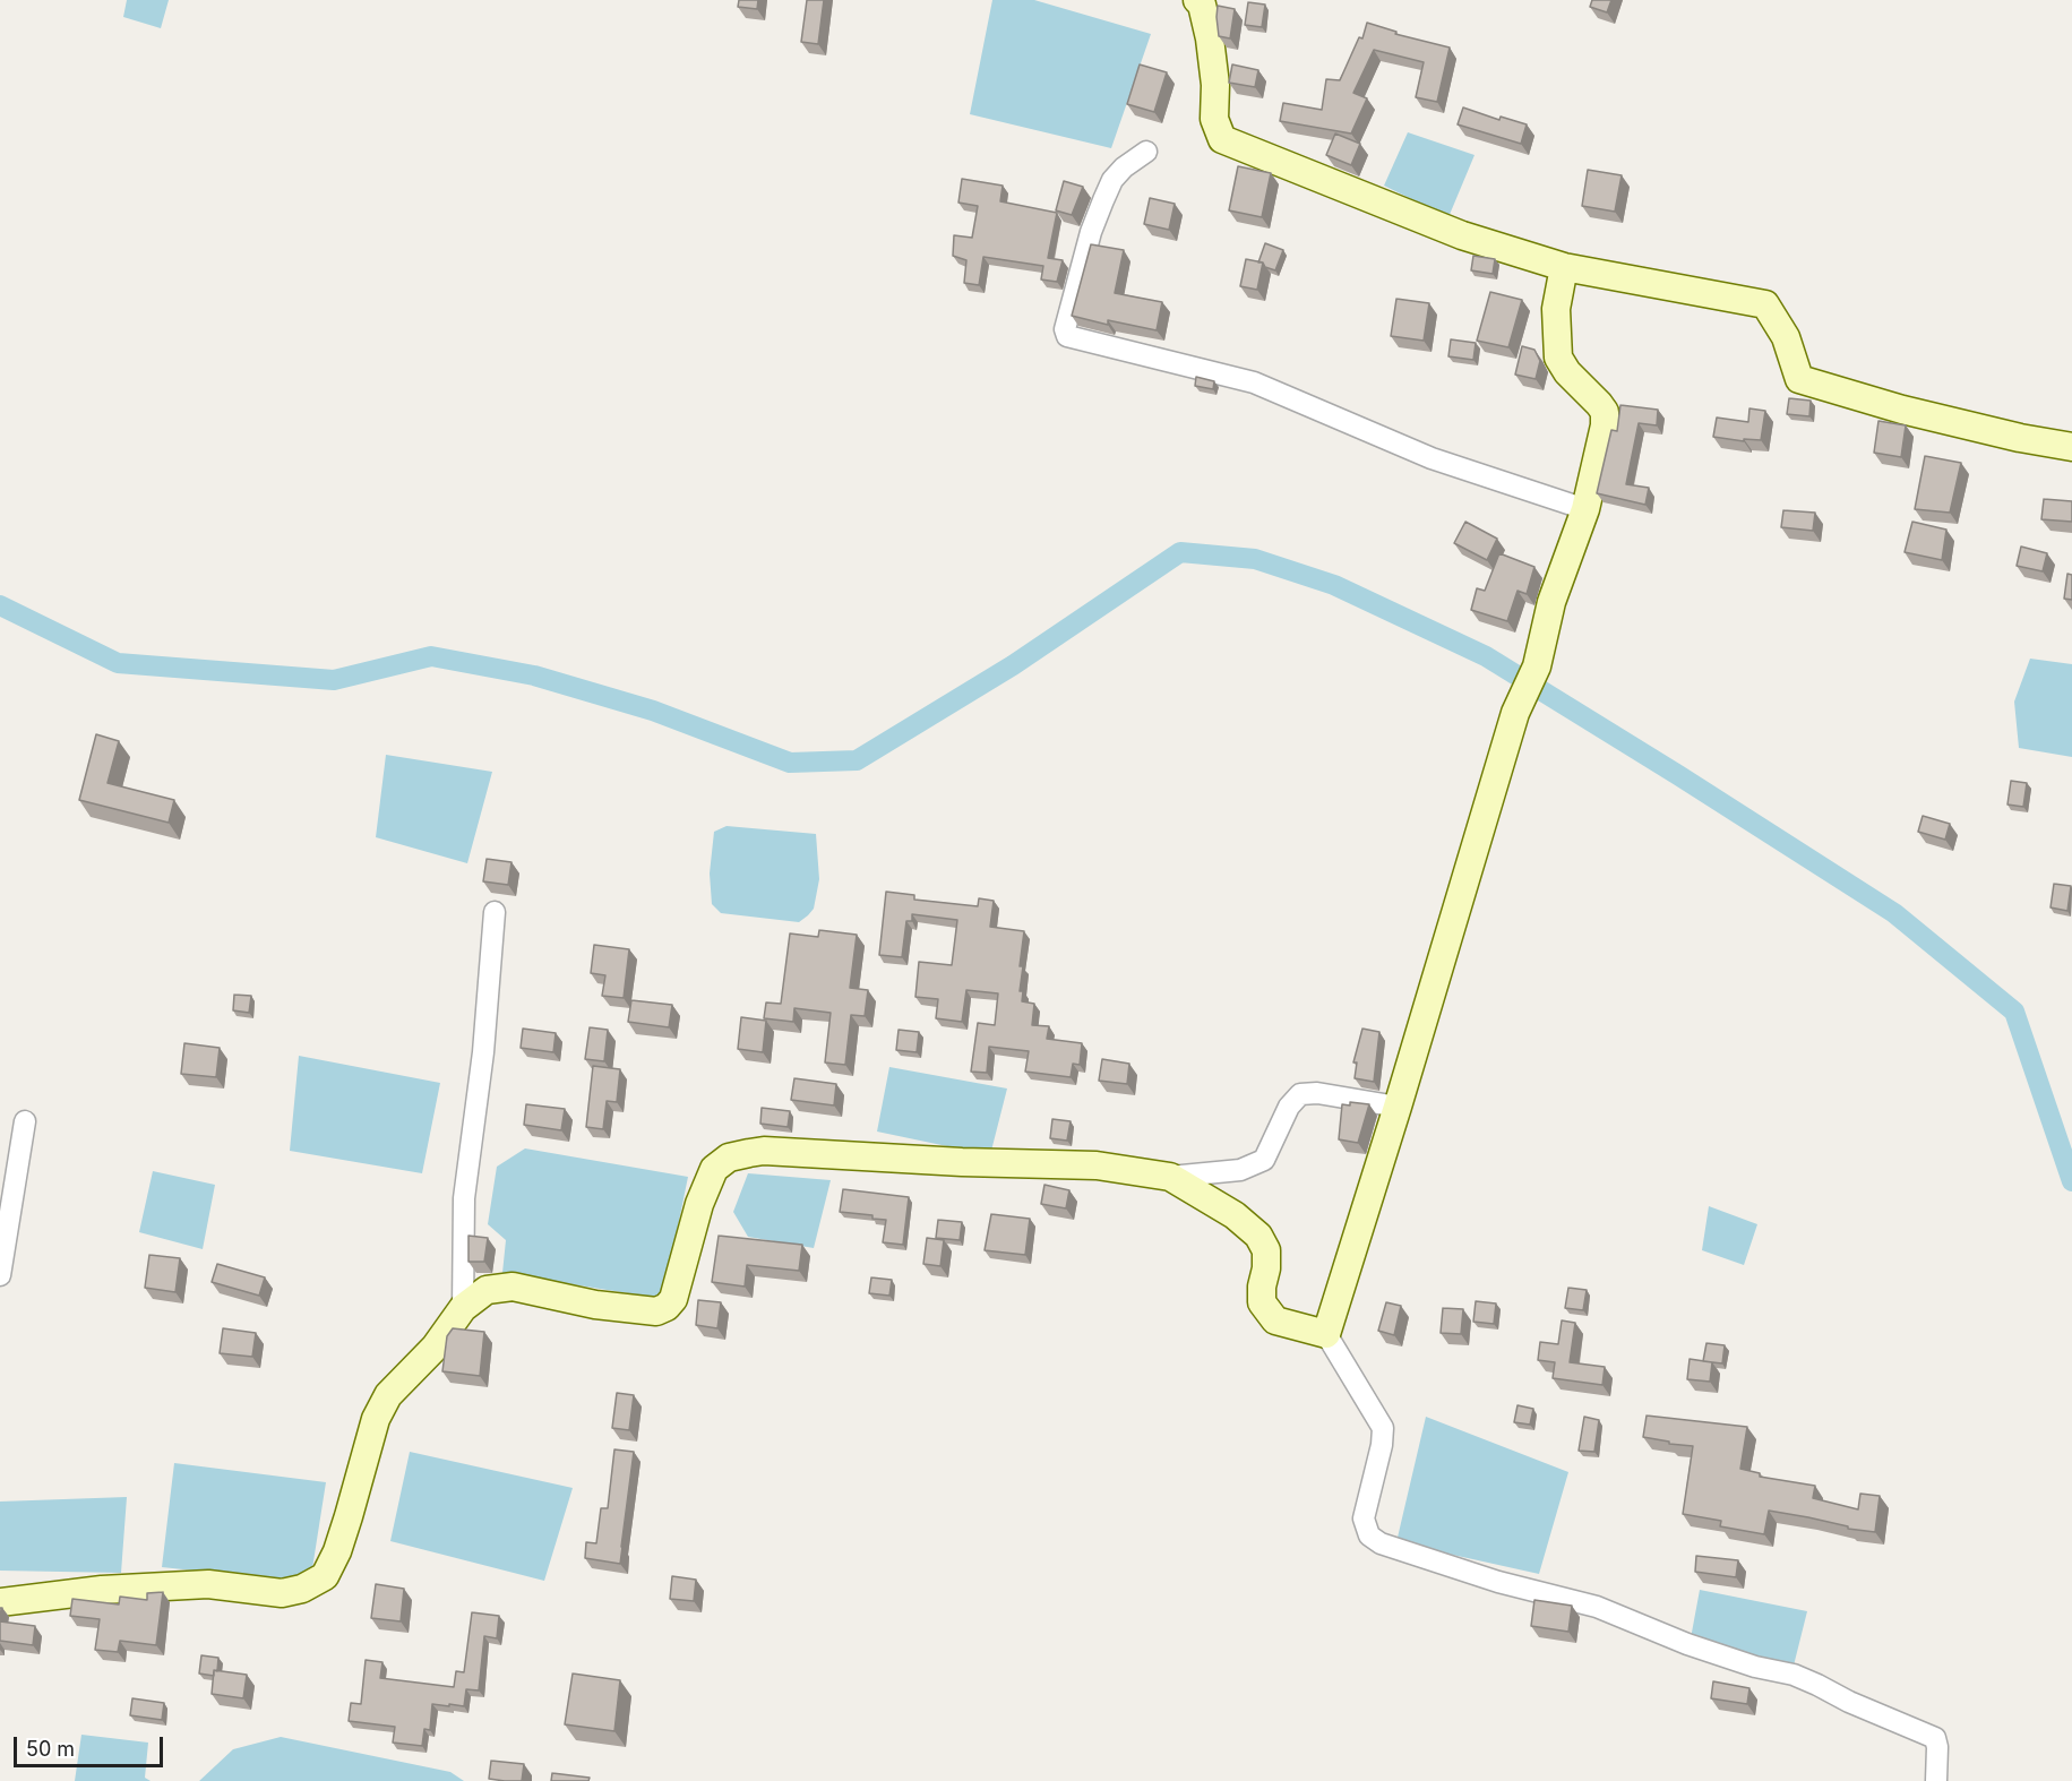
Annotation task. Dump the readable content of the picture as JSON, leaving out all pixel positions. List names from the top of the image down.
{
  "scale_bar": "50 m"
}
